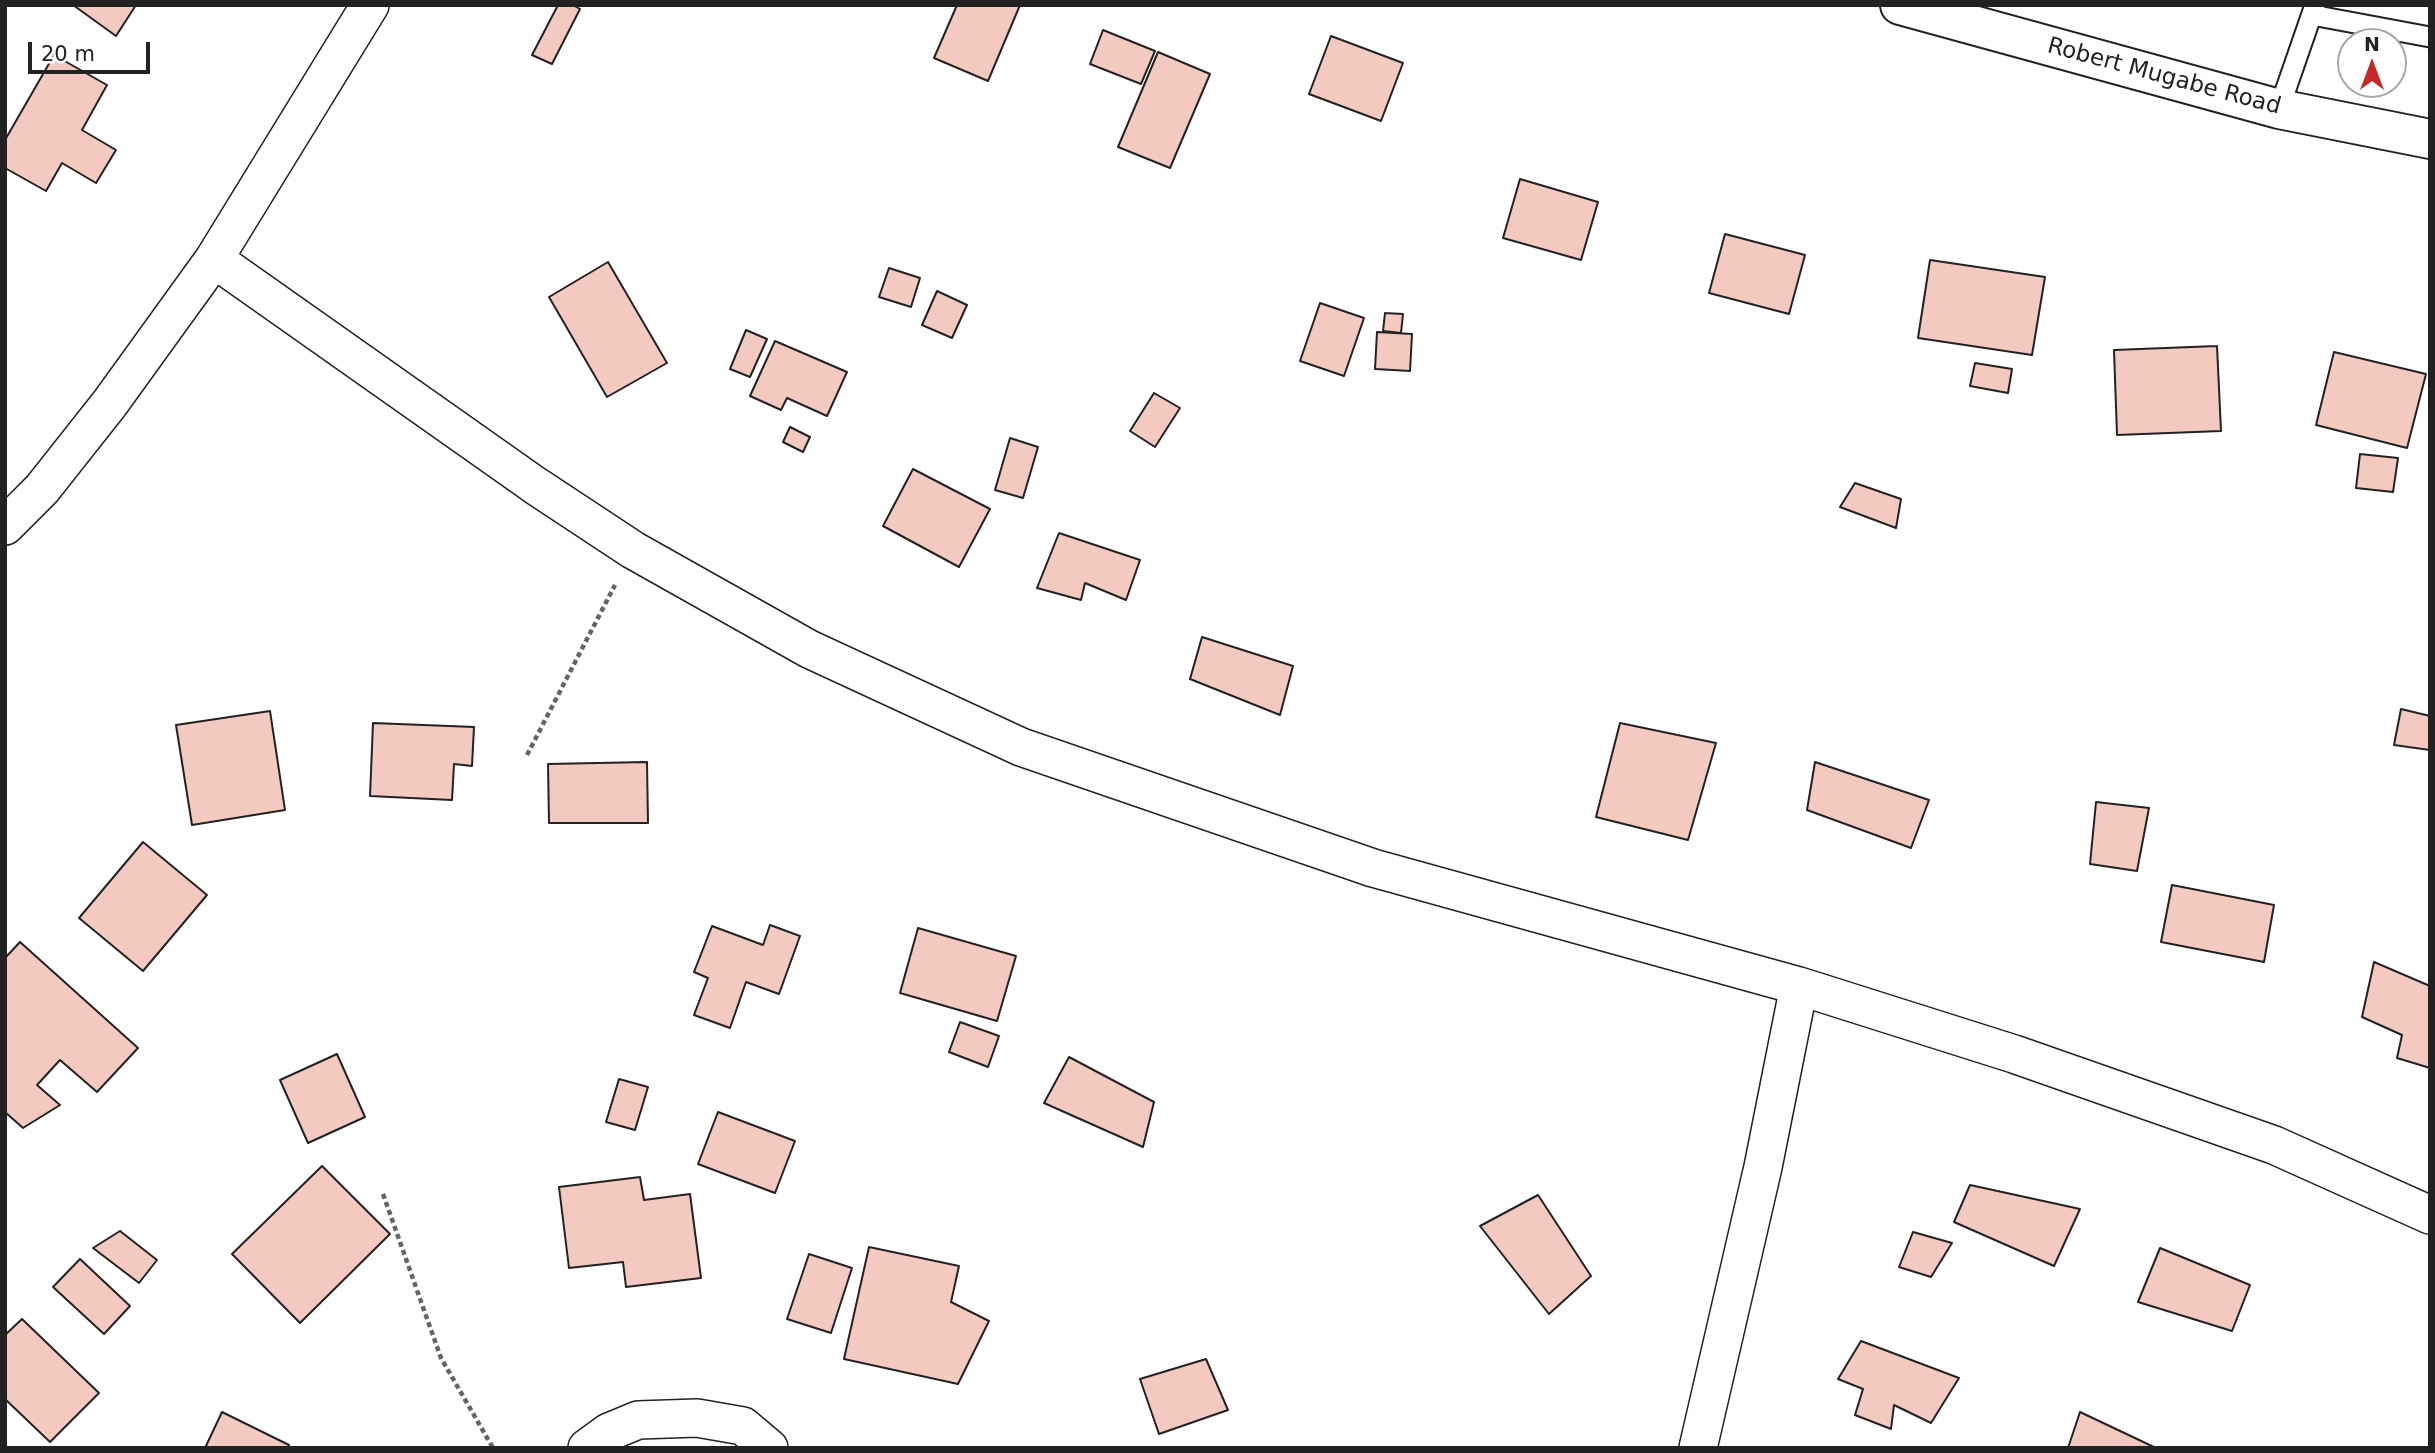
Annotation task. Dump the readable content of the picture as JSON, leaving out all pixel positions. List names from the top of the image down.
{
  "streets": {
    "main road": ["Robert Mugabe Road"]
  },
  "scale_bar": "20 m",
  "north": "top"
}
